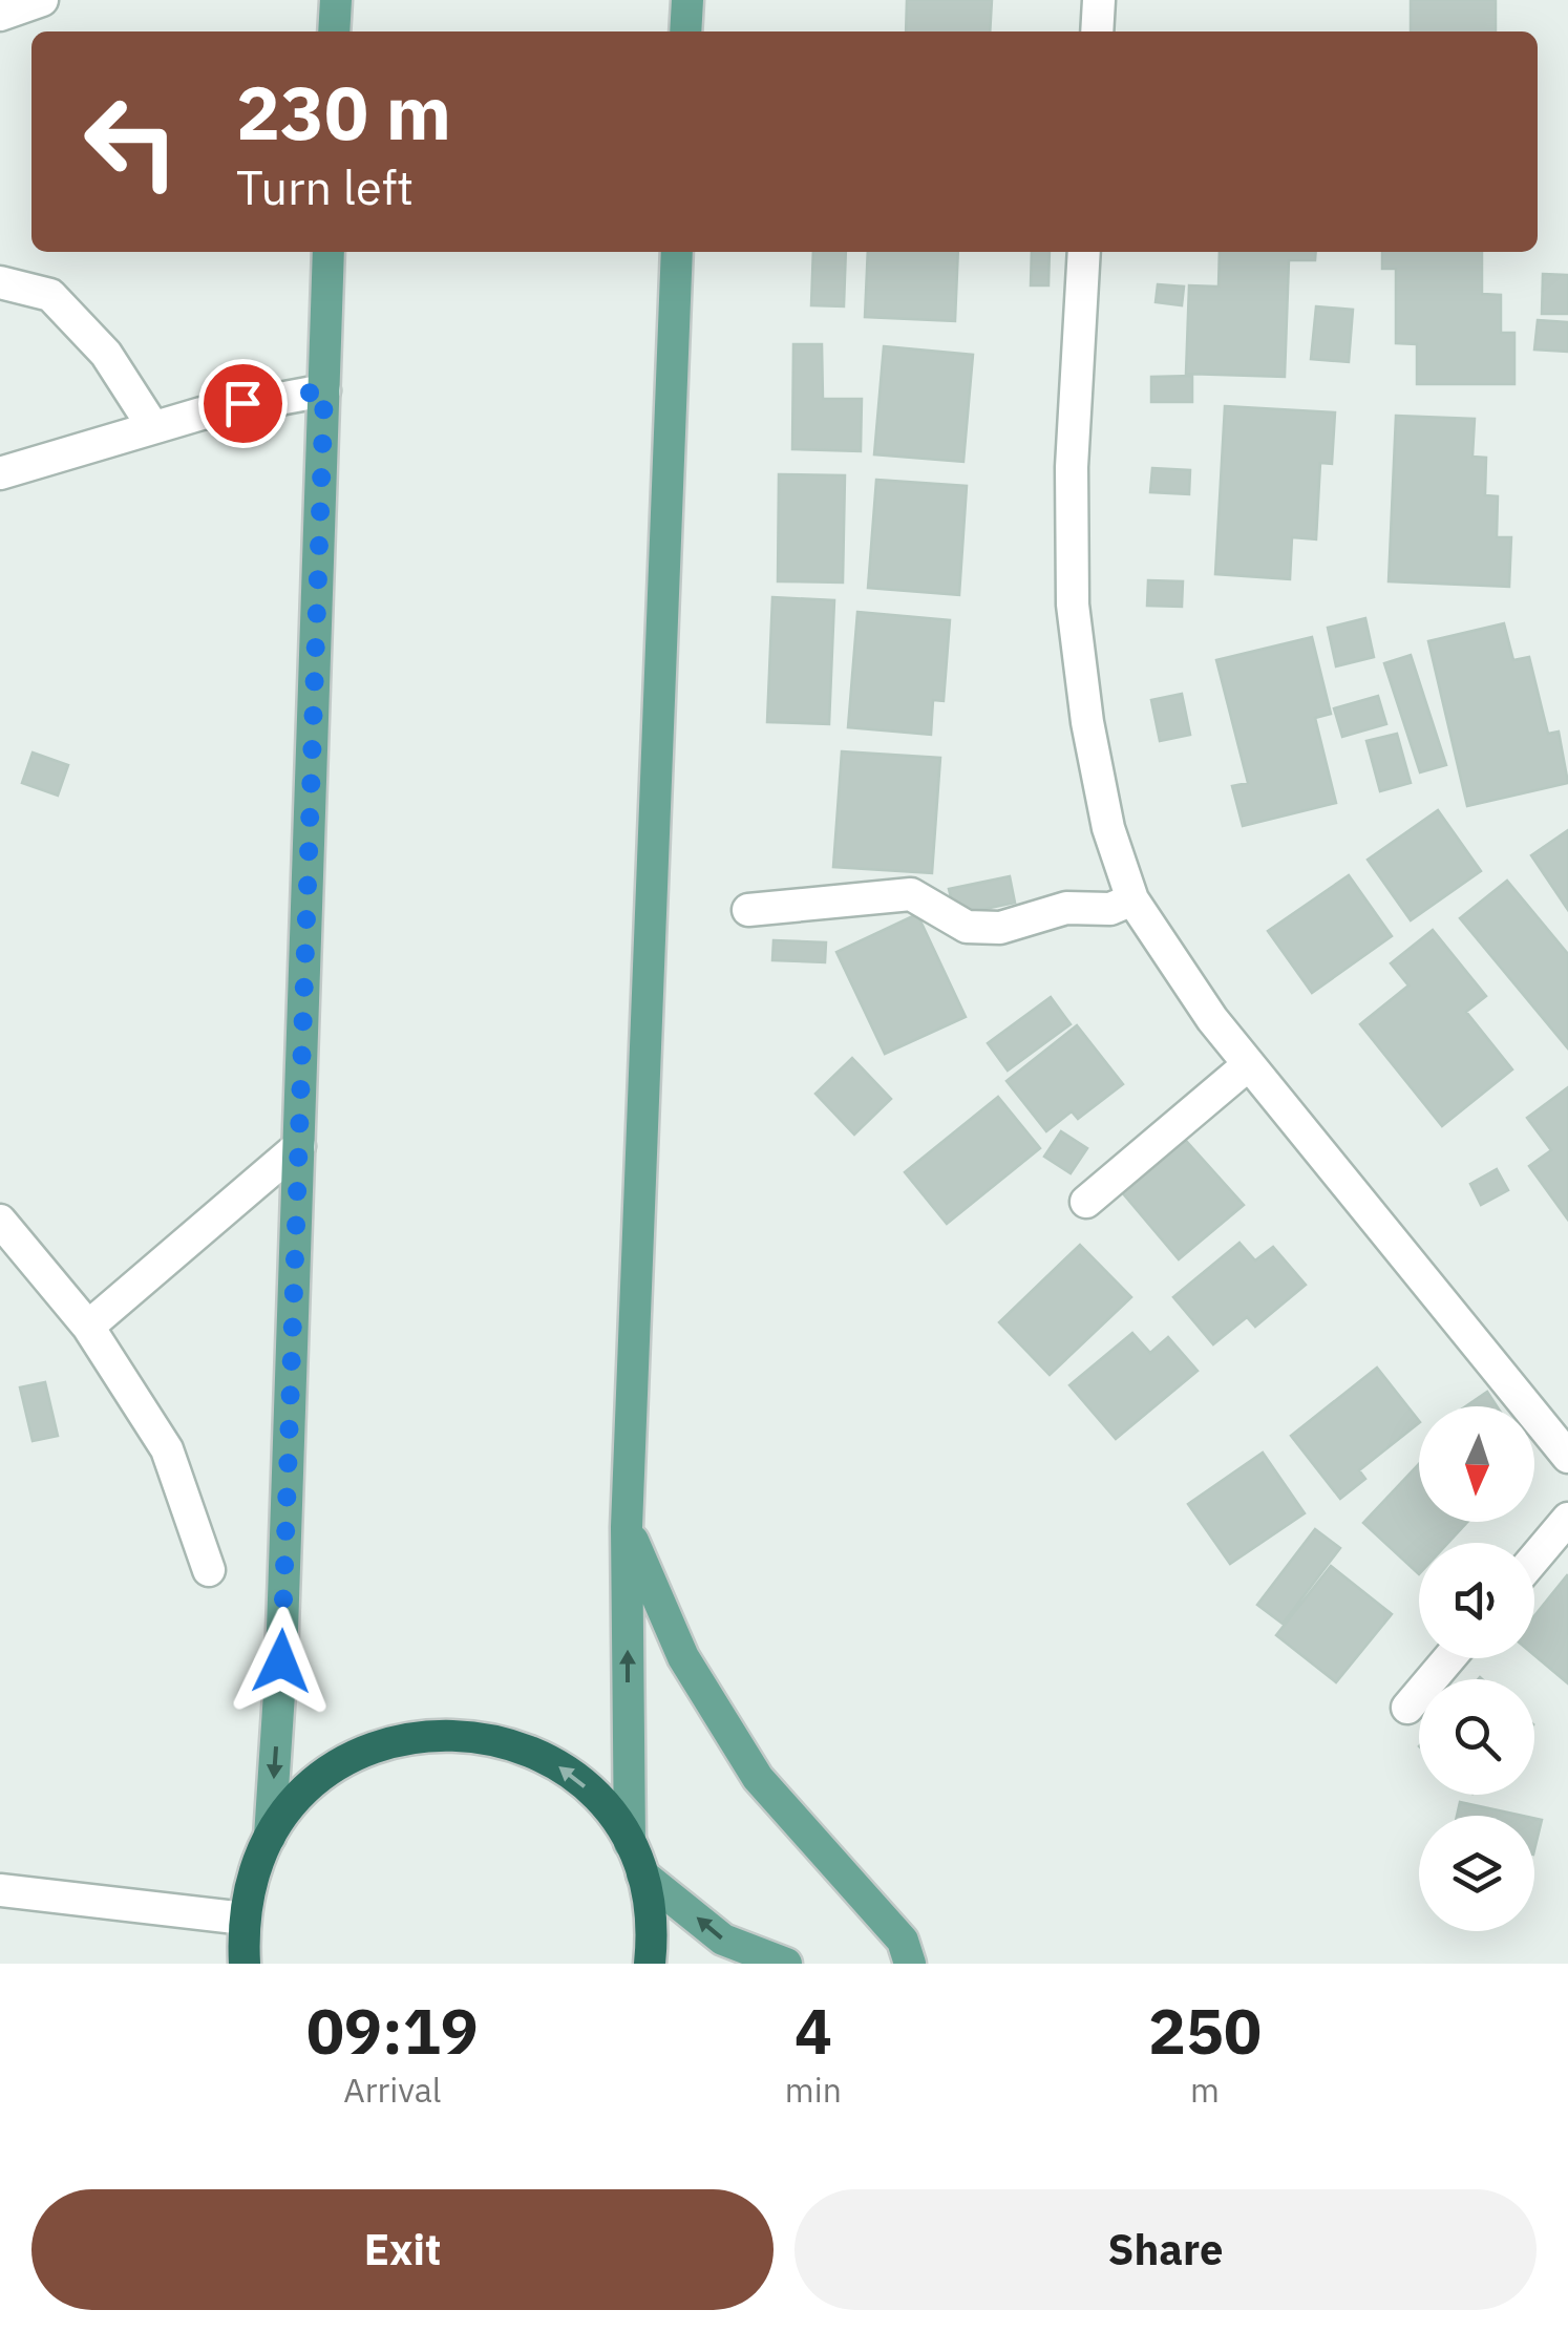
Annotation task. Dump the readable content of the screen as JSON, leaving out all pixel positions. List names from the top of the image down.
{
  "north": "bottom",
  "page": {
    "turn": ["230 m", "Turn left"],
    "eta": [
      "09:19",
      "Arrival",
      "4",
      "min",
      "250",
      "m"
    ],
    "buttons": ["Exit", "Share"]
  }
}
